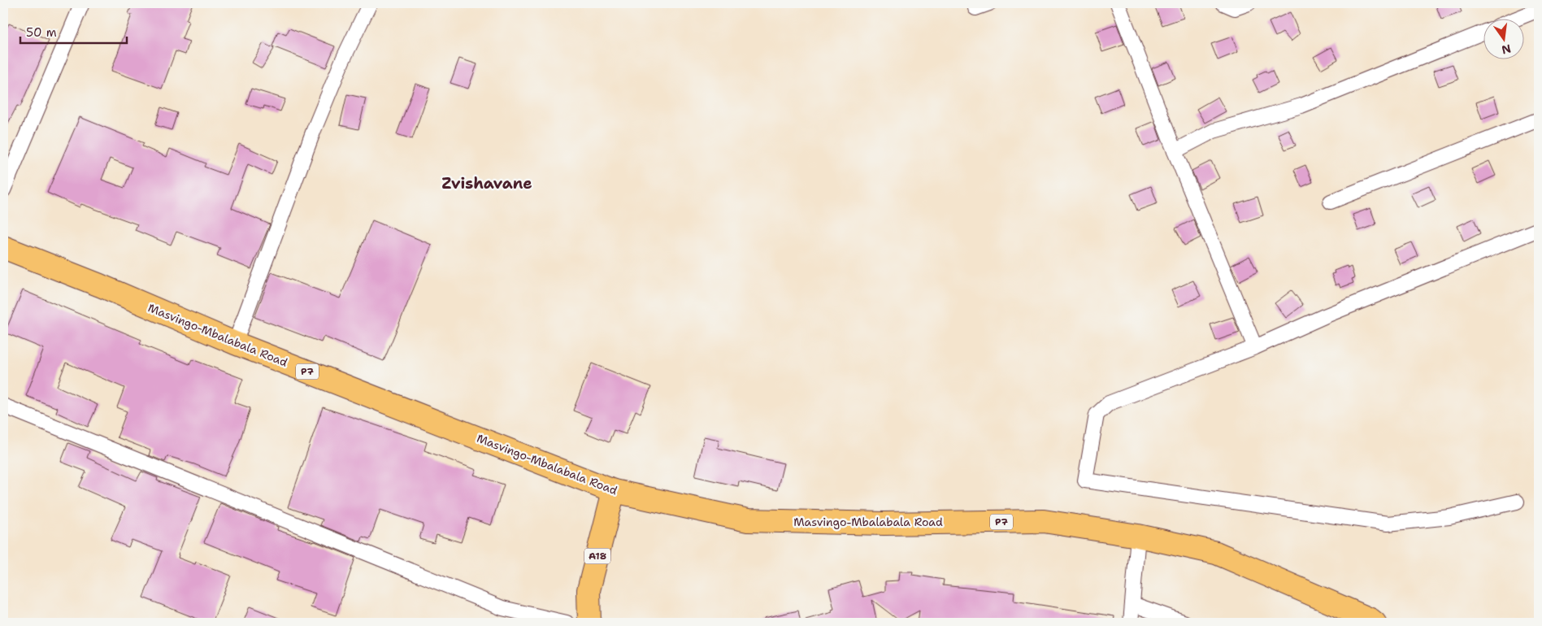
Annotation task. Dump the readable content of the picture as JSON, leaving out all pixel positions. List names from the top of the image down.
{
  "streets": {
    "highway": ["Masvingo-Mbalabala Road", "P7", "A18"]
  },
  "crossings": [
    ["Masvingo-Mbalabala Road", "A18"]
  ],
  "districts": ["Zvishavane"],
  "scale_bar": "50 m",
  "north": "bottom"
}
